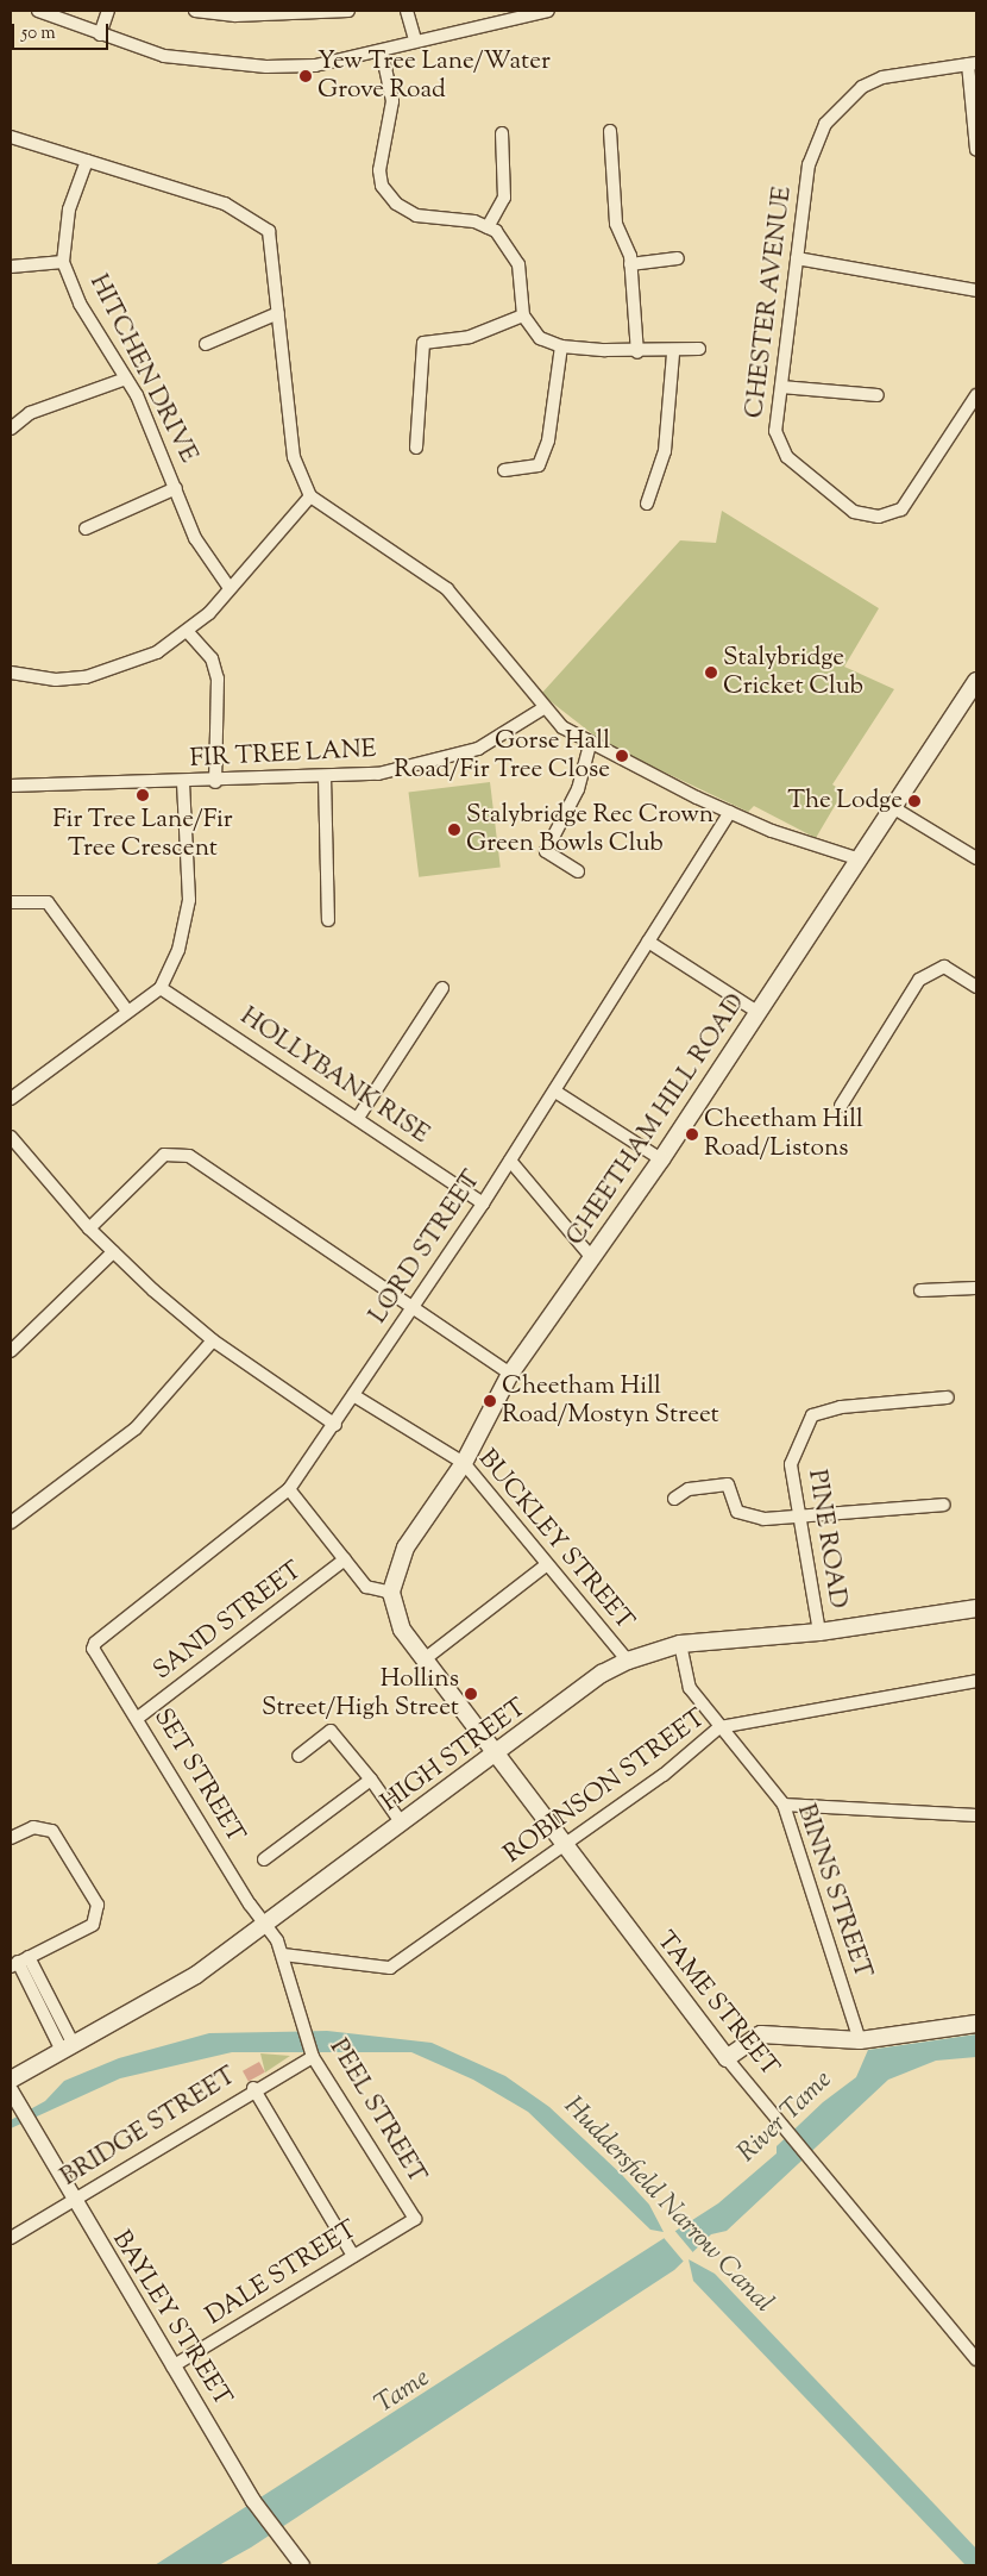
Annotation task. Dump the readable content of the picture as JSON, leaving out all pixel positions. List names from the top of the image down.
{
  "streets": {
    "main road": ["CHEETHAM HILL ROAD", "HIGH STREET", "TAME STREET"],
    "street": [
      "CHESTER AVENUE",
      "HITCHEN DRIVE",
      "FIR TREE LANE",
      "HOLLYBANK RISE",
      "LORD STREET",
      "PINE ROAD",
      "BUCKLEY STREET",
      "SAND STREET",
      "SET STREET",
      "ROBINSON STREET",
      "BINNS STREET",
      "PEEL STREET",
      "BRIDGE STREET",
      "DALE STREET",
      "BAYLEY STREET"
    ]
  },
  "crossings": [
    ["HOLLYBANK RISE", "LORD STREET"],
    ["CHEETHAM HILL ROAD", "BUCKLEY STREET"],
    ["CHEETHAM HILL ROAD", "TAME STREET"],
    ["LORD STREET", "BUCKLEY STREET"],
    ["LORD STREET", "SET STREET"],
    ["PINE ROAD", "HIGH STREET"],
    ["BUCKLEY STREET", "HIGH STREET"],
    ["SAND STREET", "SET STREET"],
    ["HIGH STREET", "SET STREET"],
    ["HIGH STREET", "BINNS STREET"],
    ["HIGH STREET", "TAME STREET"],
    ["HIGH STREET", "PEEL STREET"],
    ["SET STREET", "PEEL STREET"],
    ["ROBINSON STREET", "BINNS STREET"],
    ["ROBINSON STREET", "TAME STREET"],
    ["ROBINSON STREET", "PEEL STREET"],
    ["PEEL STREET", "BRIDGE STREET"],
    ["PEEL STREET", "DALE STREET"],
    ["BRIDGE STREET", "BAYLEY STREET"],
    ["DALE STREET", "BAYLEY STREET"]
  ],
  "water": ["River Tame", "Huddersfield Narrow Canal", "Tame"],
  "places": [
    "Yew Tree Lane/Water Grove Road",
    "Stalybridge Cricket Club",
    "Gorse Hall Road/Fir Tree Close",
    "Fir Tree Lane/Fir Tree Crescent",
    "The Lodge",
    "Stalybridge Rec Crown Green Bowls Club",
    "Cheetham Hill Road/Listons",
    "Cheetham Hill Road/Mostyn Street",
    "Hollins Street/High Street"
  ],
  "scale_bar": "50 m"
}
